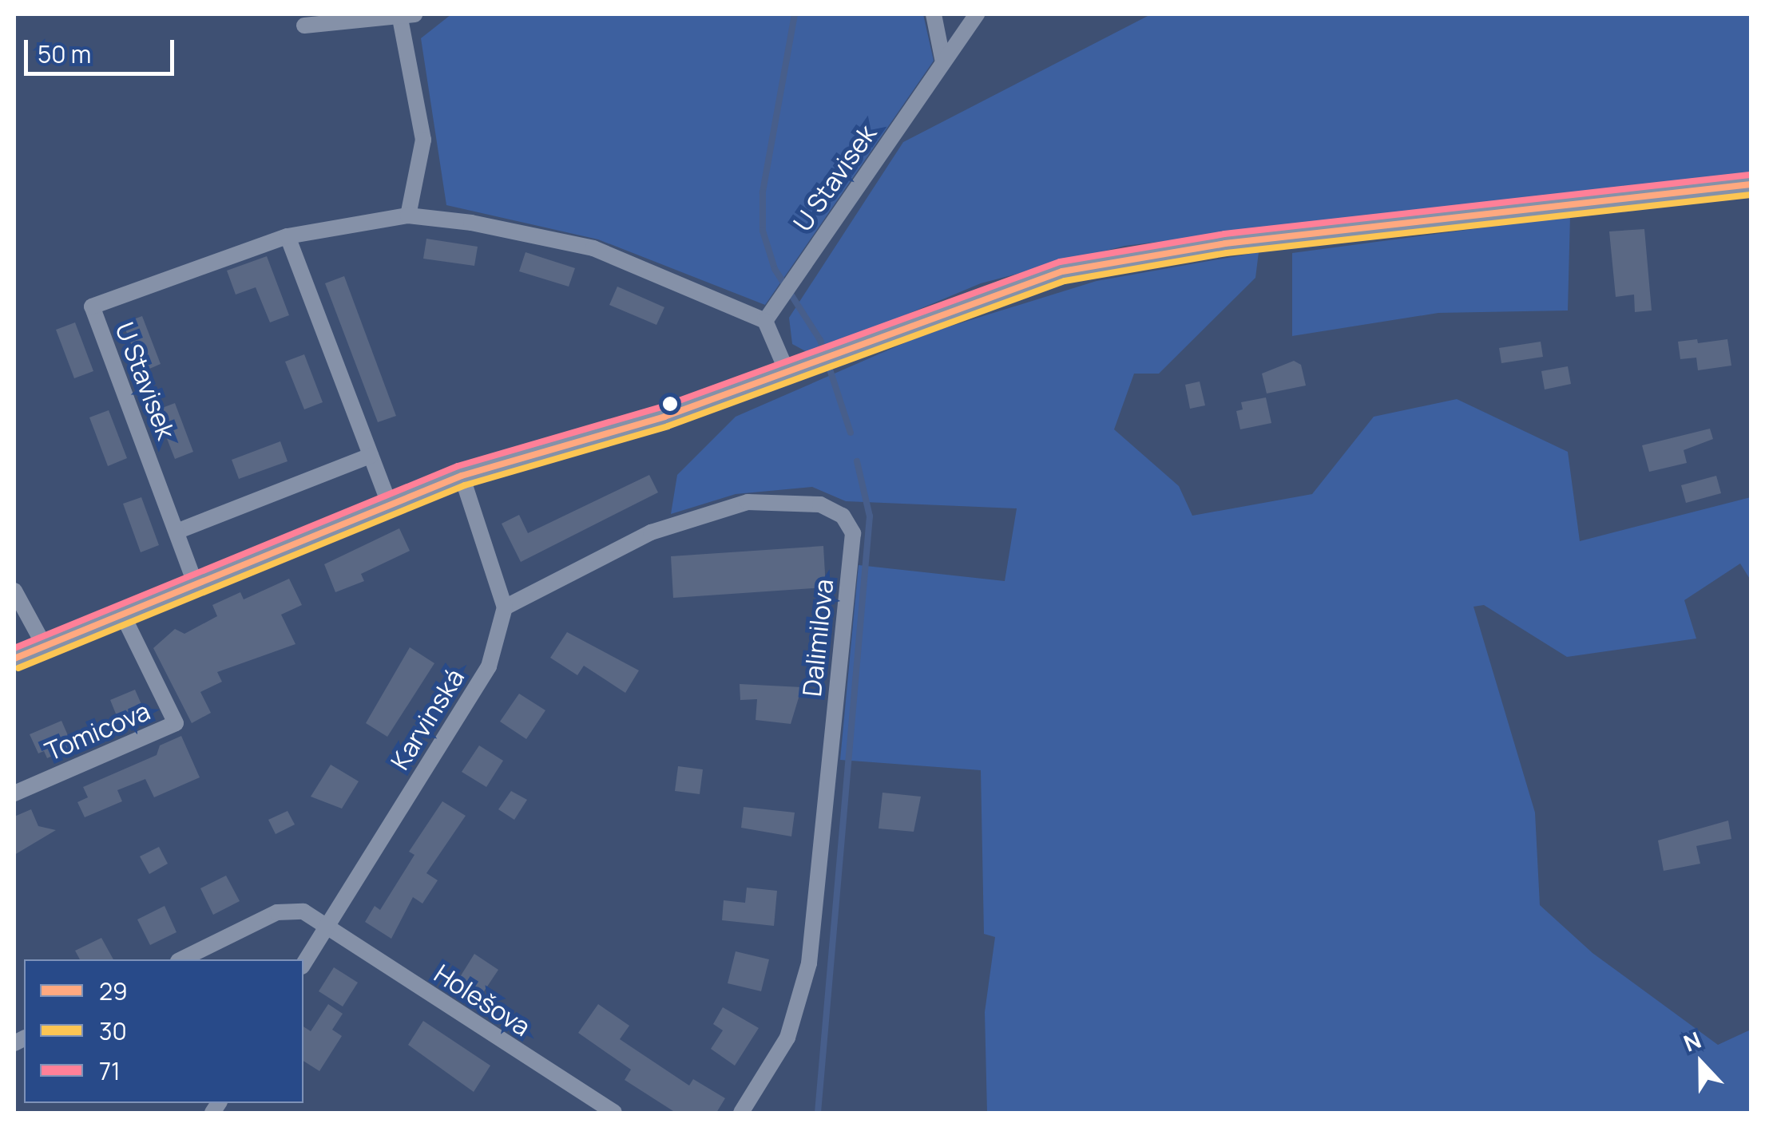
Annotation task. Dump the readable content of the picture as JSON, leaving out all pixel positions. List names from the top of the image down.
{
  "streets": {
    "street": [
      "U Stavisek",
      "Dalimilova",
      "Karvinská",
      "Tomicova",
      "Holešova"
    ]
  },
  "crossings": [
    ["Dalimilova", "Karvinská"],
    ["Karvinská", "Holešova"]
  ],
  "lines": ["transit line 71", "transit line 29", "transit line 30"],
  "legend": ["29", "30", "71"],
  "scale_bar": "50 m",
  "north": "top"
}
